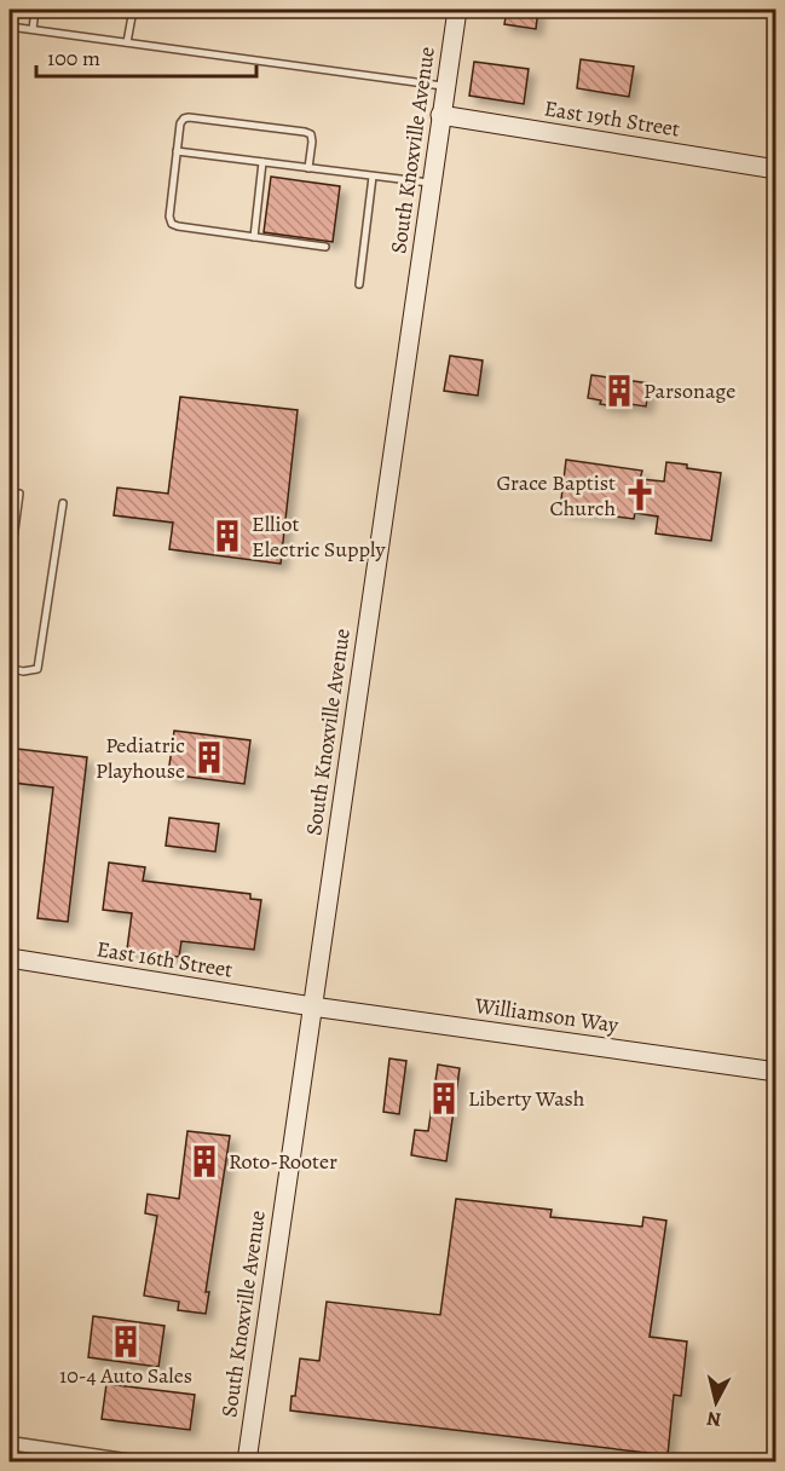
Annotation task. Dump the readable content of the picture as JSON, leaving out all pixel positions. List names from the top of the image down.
{
  "streets": {
    "main road": [
      "East 19th Street",
      "South Knoxville Avenue",
      "East 16th Street",
      "Williamson Way"
    ]
  },
  "crossings": [
    ["East 19th Street", "South Knoxville Avenue"],
    ["South Knoxville Avenue", "East 16th Street"],
    ["South Knoxville Avenue", "Williamson Way"],
    ["East 16th Street", "Williamson Way"]
  ],
  "places": {
    "building": [
      "Parsonage",
      "Elliot Electric Supply",
      "Pediatric Playhouse",
      "Liberty Wash",
      "Roto-Rooter",
      "10-4 Auto Sales"
    ],
    "church": ["Grace Baptist Church"]
  },
  "scale_bar": "100 m",
  "north": "bottom"
}
